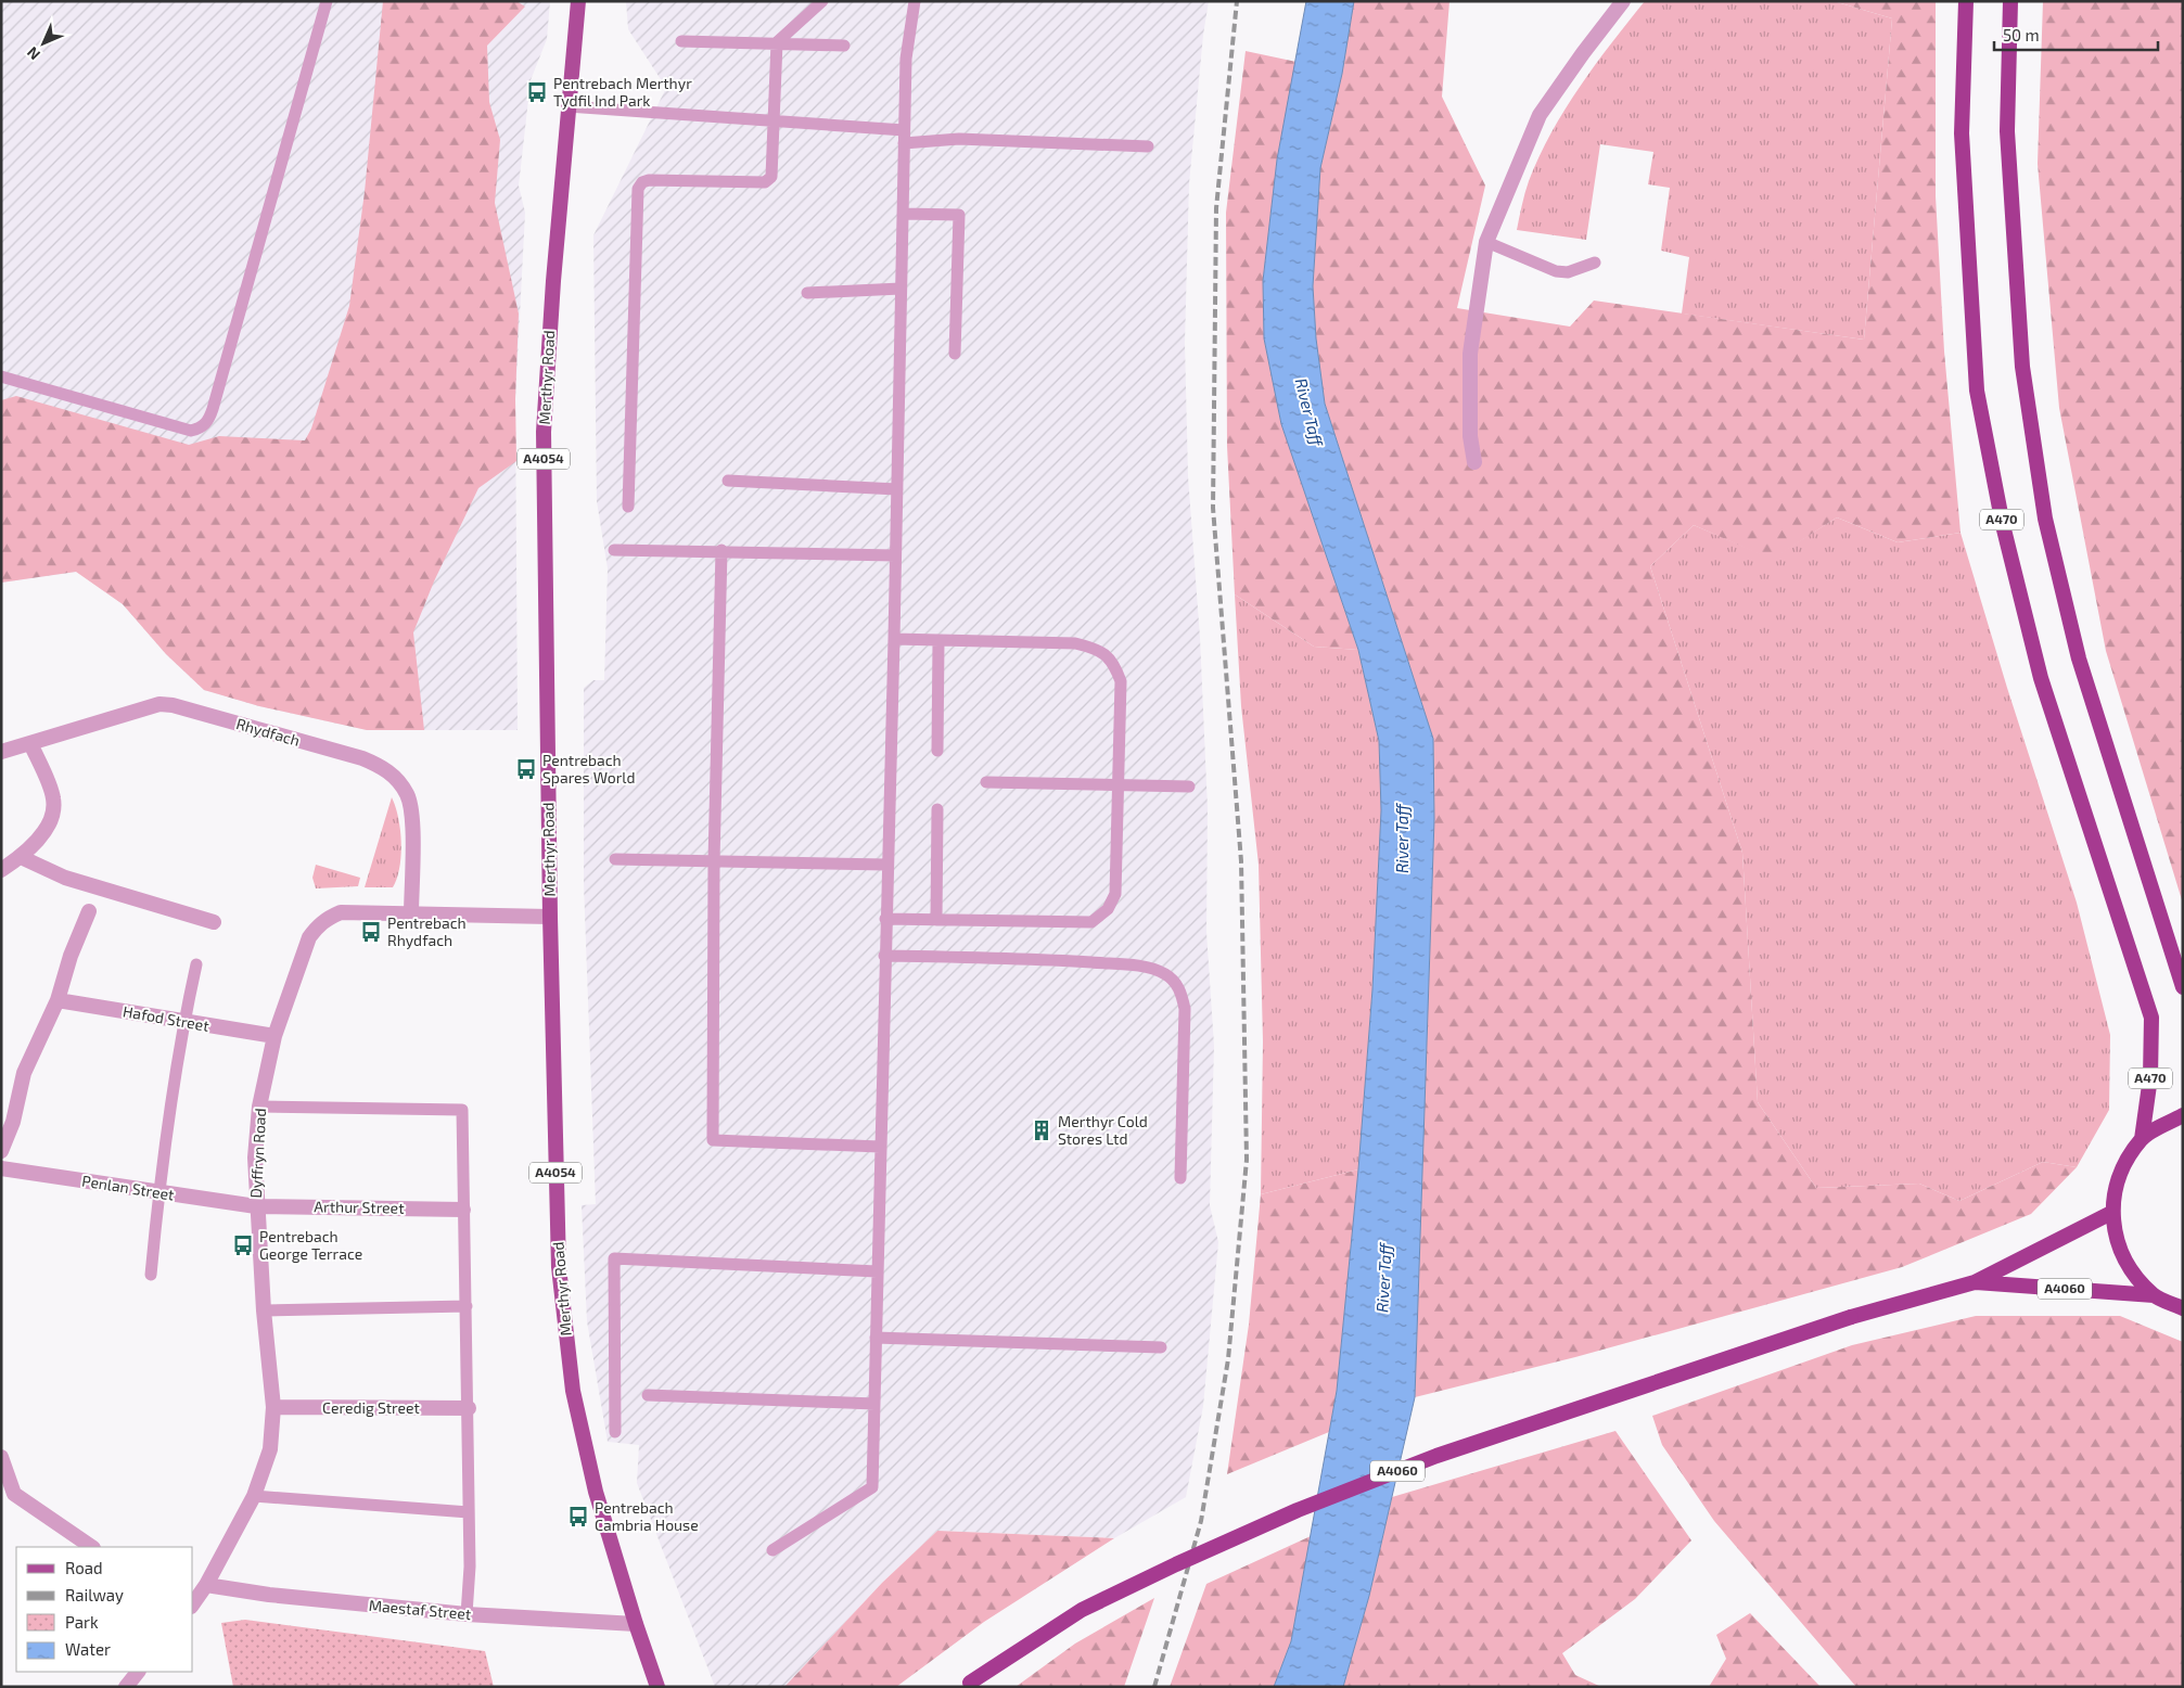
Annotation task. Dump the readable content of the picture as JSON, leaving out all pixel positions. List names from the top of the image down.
{
  "streets": {
    "highway": ["A470", "A4060"],
    "main road": ["Merthyr Road", "A4054"],
    "street": [
      "Rhydfach",
      "Hafod Street",
      "Dyffryn Road",
      "Penlan Street",
      "Arthur Street",
      "Ceredig Street",
      "Maestaf Street"
    ]
  },
  "crossings": [
    ["Merthyr Road", "Dyffryn Road"],
    ["Merthyr Road", "Maestaf Street"],
    ["Rhydfach", "Dyffryn Road"],
    ["Hafod Street", "Dyffryn Road"],
    ["Dyffryn Road", "Penlan Street"],
    ["Dyffryn Road", "Arthur Street"],
    ["Dyffryn Road", "Ceredig Street"],
    ["Dyffryn Road", "Maestaf Street"],
    ["Penlan Street", "Arthur Street"]
  ],
  "water": ["River Taff"],
  "places": {
    "bus stop": [
      "Pentrebach Merthyr Tydfil Ind Park",
      "Pentrebach Spares World",
      "Pentrebach Rhydfach",
      "Pentrebach George Terrace",
      "Pentrebach Cambria House"
    ],
    "building": ["Merthyr Cold Stores Ltd"]
  },
  "legend": [
    "Road",
    "Railway",
    "Park",
    "Water"
  ],
  "scale_bar": "50 m",
  "north": "bottom left"
}
